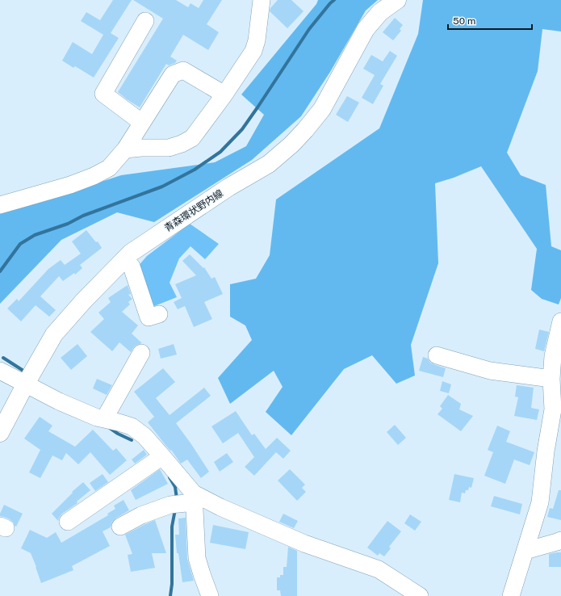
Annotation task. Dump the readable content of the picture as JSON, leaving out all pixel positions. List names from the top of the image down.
{
  "streets": {
    "main road": ["青森環状野内線"]
  },
  "scale_bar": "50 m"
}
